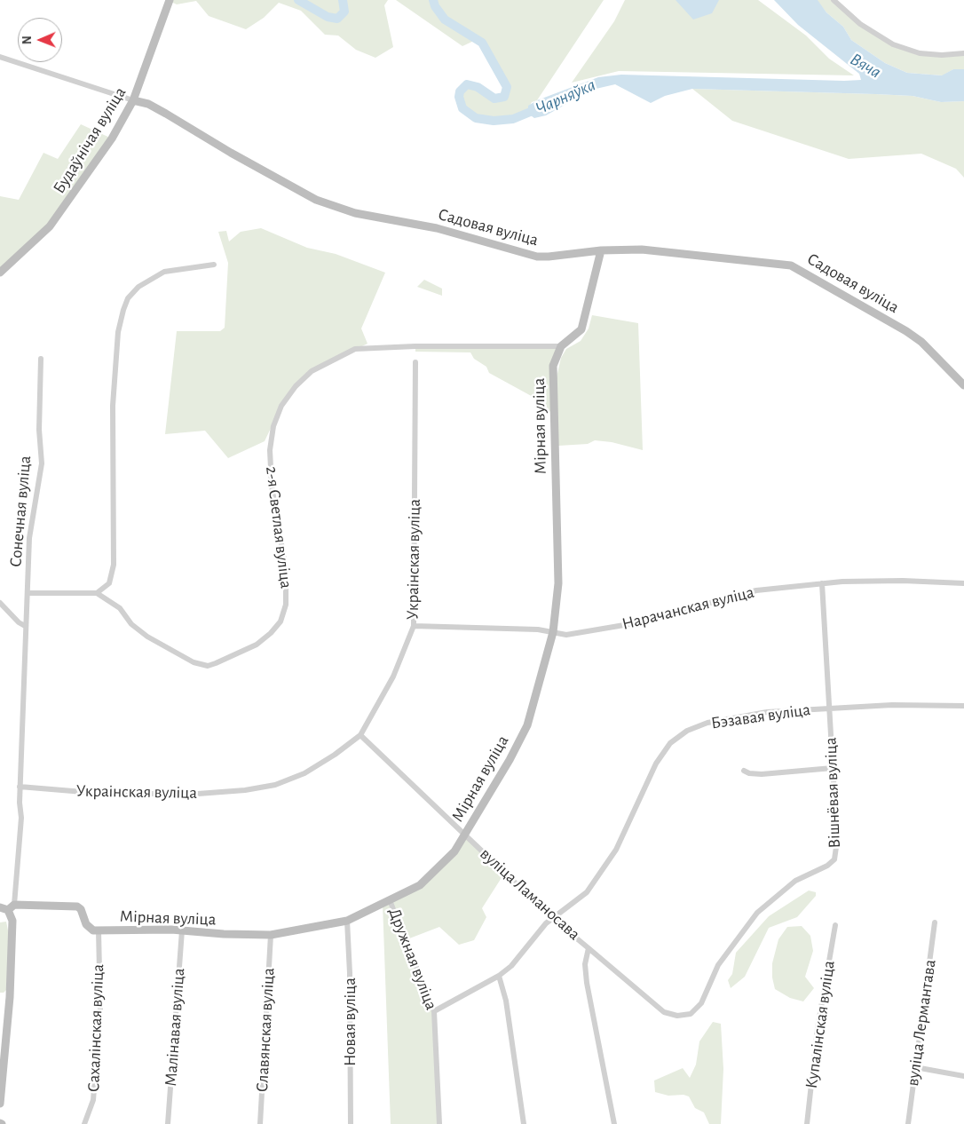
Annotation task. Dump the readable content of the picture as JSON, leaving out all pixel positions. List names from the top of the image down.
{
  "streets": {
    "street": [
      "Будаўнічая вуліца",
      "Садовая вуліца",
      "Мірная вуліца",
      "Сонечная вуліца",
      "2-я Светлая вуліца",
      "Украінская вуліца",
      "Нарачанская вуліца",
      "Бэзавая вуліца",
      "Вішнёвая вуліца",
      "вуліца Ламаносава",
      "Дружная вуліца",
      "Новая вуліца",
      "вуліца Лермантава",
      "Купалінская вуліца",
      "Малінавая вуліца",
      "Сахалінская вуліца",
      "Славянская вуліца"
    ]
  },
  "crossings": [
    ["Будаўнічая вуліца", "Садовая вуліца"],
    ["Мірная вуліца", "Сонечная вуліца"],
    ["Мірная вуліца", "2-я Светлая вуліца"],
    ["Мірная вуліца", "Нарачанская вуліца"],
    ["Мірная вуліца", "вуліца Ламаносава"],
    ["Мірная вуліца", "Дружная вуліца"],
    ["Мірная вуліца", "Новая вуліца"],
    ["Мірная вуліца", "Малінавая вуліца"],
    ["Мірная вуліца", "Сахалінская вуліца"],
    ["Мірная вуліца", "Славянская вуліца"],
    ["Сонечная вуліца", "Украінская вуліца"],
    ["Украінская вуліца", "Нарачанская вуліца"],
    ["Украінская вуліца", "вуліца Ламаносава"],
    ["Нарачанская вуліца", "Вішнёвая вуліца"],
    ["Бэзавая вуліца", "Вішнёвая вуліца"],
    ["Бэзавая вуліца", "вуліца Ламаносава"],
    ["Бэзавая вуліца", "Дружная вуліца"],
    ["Вішнёвая вуліца", "вуліца Ламаносава"]
  ],
  "water": ["Вяча", "Чарняўка"],
  "north": "left"
}
